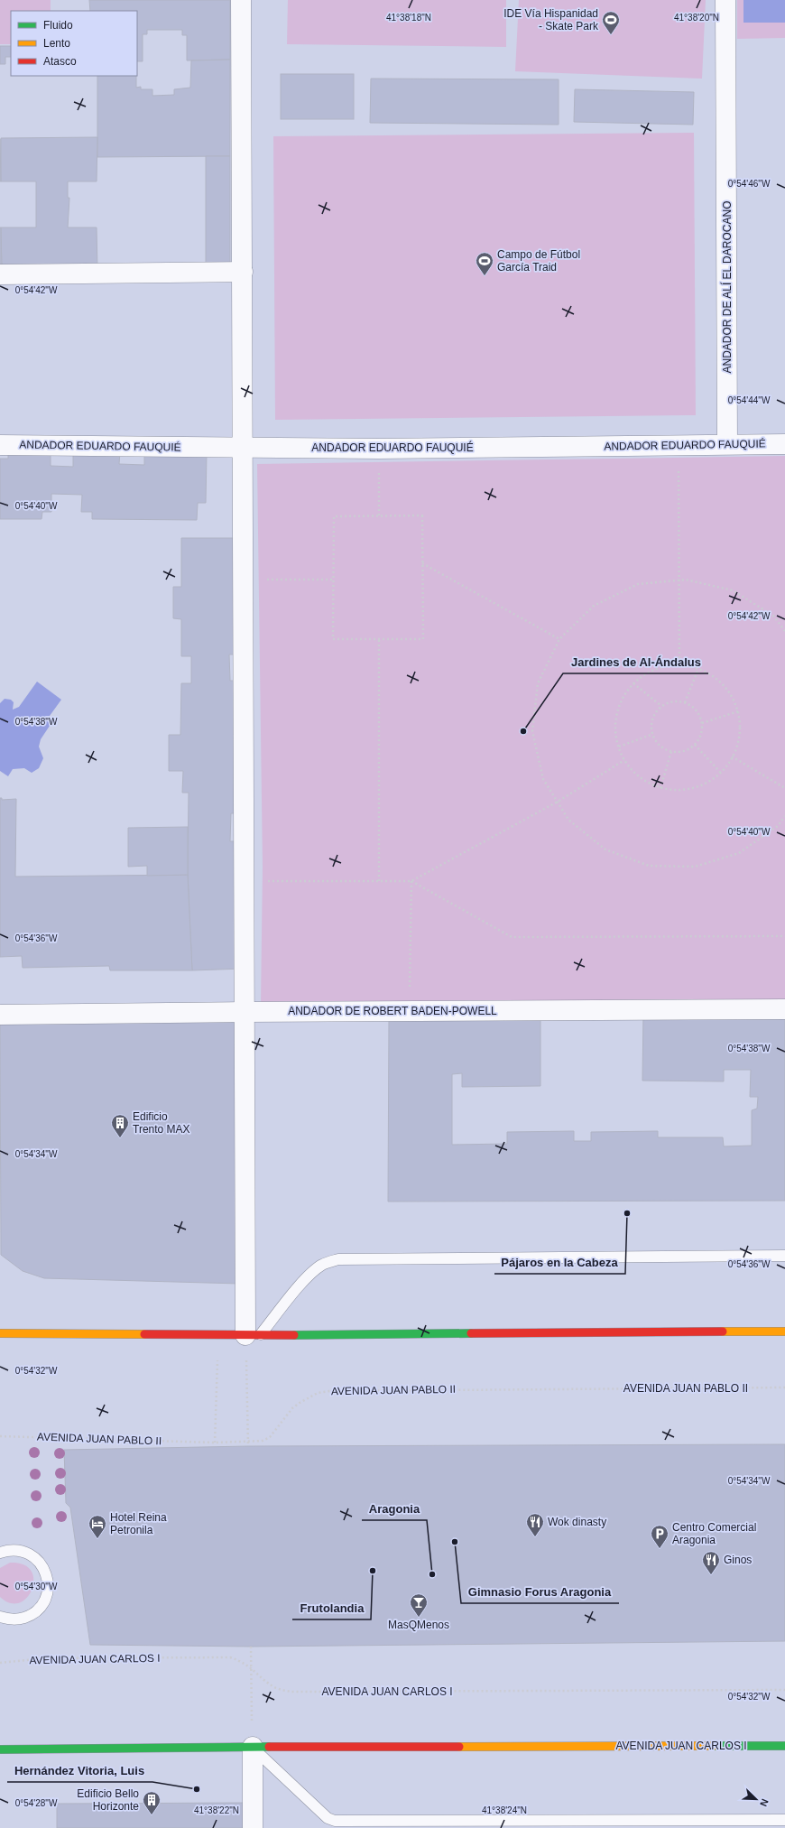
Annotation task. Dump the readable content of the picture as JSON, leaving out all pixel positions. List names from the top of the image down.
{
  "streets": {
    "street": [
      "ANDADOR DE ALÍ EL DAROCANO",
      "ANDADOR EDUARDO FAUQUIÉ",
      "ANDADOR DE ROBERT BADEN-POWELL",
      "AVENIDA JUAN CARLOS I"
    ],
    "path": ["AVENIDA JUAN PABLO II"]
  },
  "crossings": [
    ["ANDADOR DE ALÍ EL DAROCANO", "ANDADOR EDUARDO FAUQUIÉ"]
  ],
  "places": {
    "sports": ["IDE Vía Hispanidad - Skate Park", "Campo de Fútbol García Traid"],
    "other": [
      "Jardines de Al-Ándalus",
      "Pájaros en la Cabeza",
      "Gimnasio Forus Aragonia",
      "Frutolandia",
      "Aragonia",
      "Hernández Vitoria, Luis"
    ],
    "building": ["Edificio Trento MAX", "Edificio Bello Horizonte"],
    "restaurant": ["Wok dinasty", "Ginos"],
    "hotel": ["Hotel Reina Petronila"],
    "parking": ["Centro Comercial Aragonia"],
    "bar": ["MasQMenos"]
  },
  "legend": ["Fluido", "Lento", "Atasco"],
  "north": "bottom right",
  "coordinates": [
    "41°38'18\"N",
    "41°38'20\"N",
    "0°54'46\"W",
    "0°54'42\"W",
    "0°54'44\"W",
    "0°54'40\"W",
    "0°54'38\"W",
    "0°54'36\"W",
    "0°54'34\"W",
    "0°54'32\"W",
    "0°54'30\"W",
    "0°54'28\"W",
    "41°38'22\"N",
    "41°38'24\"N"
  ]
}
